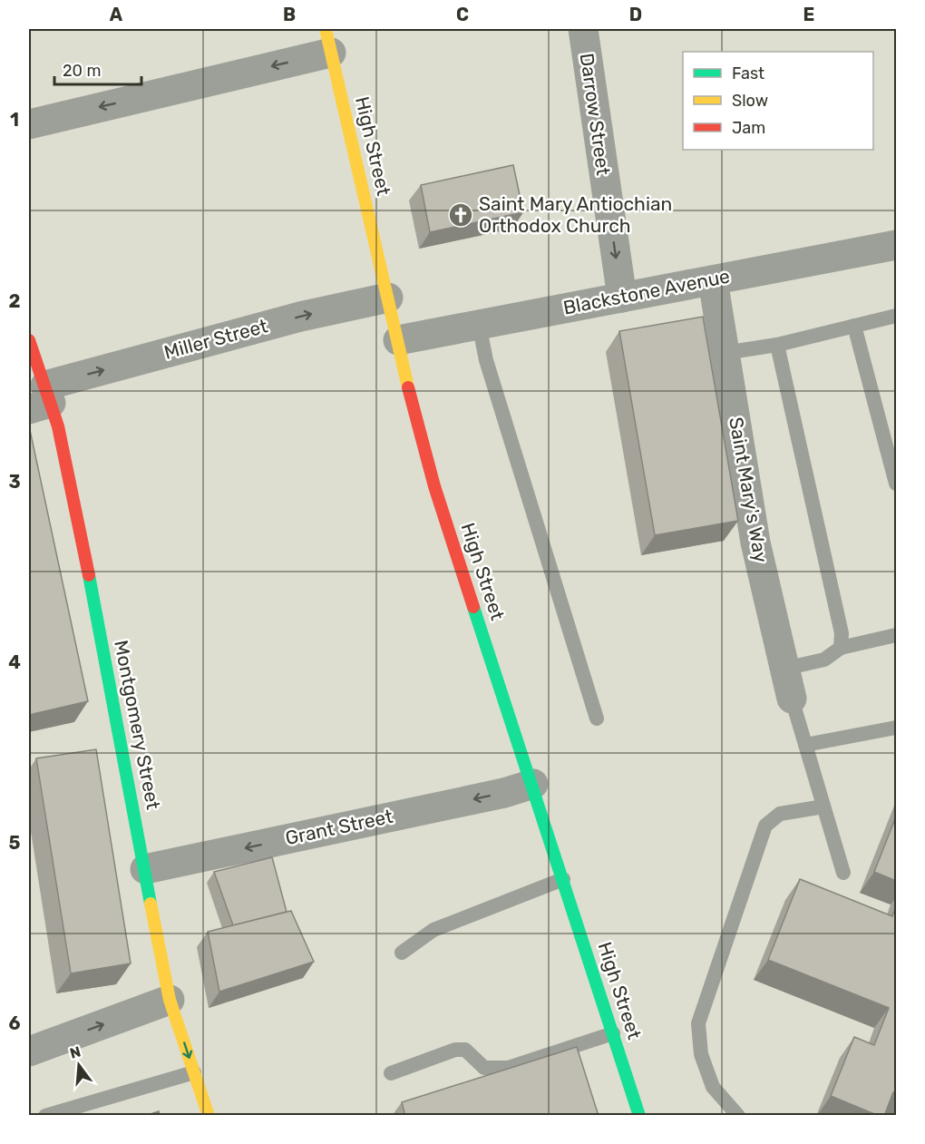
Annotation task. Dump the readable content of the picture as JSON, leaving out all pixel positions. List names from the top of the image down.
{
  "streets": {
    "street": [
      "Darrow Street",
      "High Street",
      "Blackstone Avenue",
      "Miller Street",
      "Saint Mary's Way",
      "Montgomery Street",
      "Grant Street"
    ]
  },
  "crossings": [
    ["Darrow Street", "Blackstone Avenue"],
    ["High Street", "Blackstone Avenue"],
    ["High Street", "Miller Street"],
    ["High Street", "Grant Street"],
    ["Blackstone Avenue", "Saint Mary's Way"],
    ["Miller Street", "Montgomery Street"],
    ["Montgomery Street", "Grant Street"]
  ],
  "one_way": ["Darrow Street", "Grant Street"],
  "places": {
    "church": ["Saint Mary Antiochian Orthodox Church"]
  },
  "legend": ["Fast", "Slow", "Jam"],
  "scale_bar": "20 m",
  "north": "top",
  "grid": {
    "columns": [
      "A",
      "B",
      "C",
      "D",
      "E"
    ],
    "rows": [
      "1",
      "2",
      "3",
      "4",
      "5",
      "6"
    ]
  }
}
